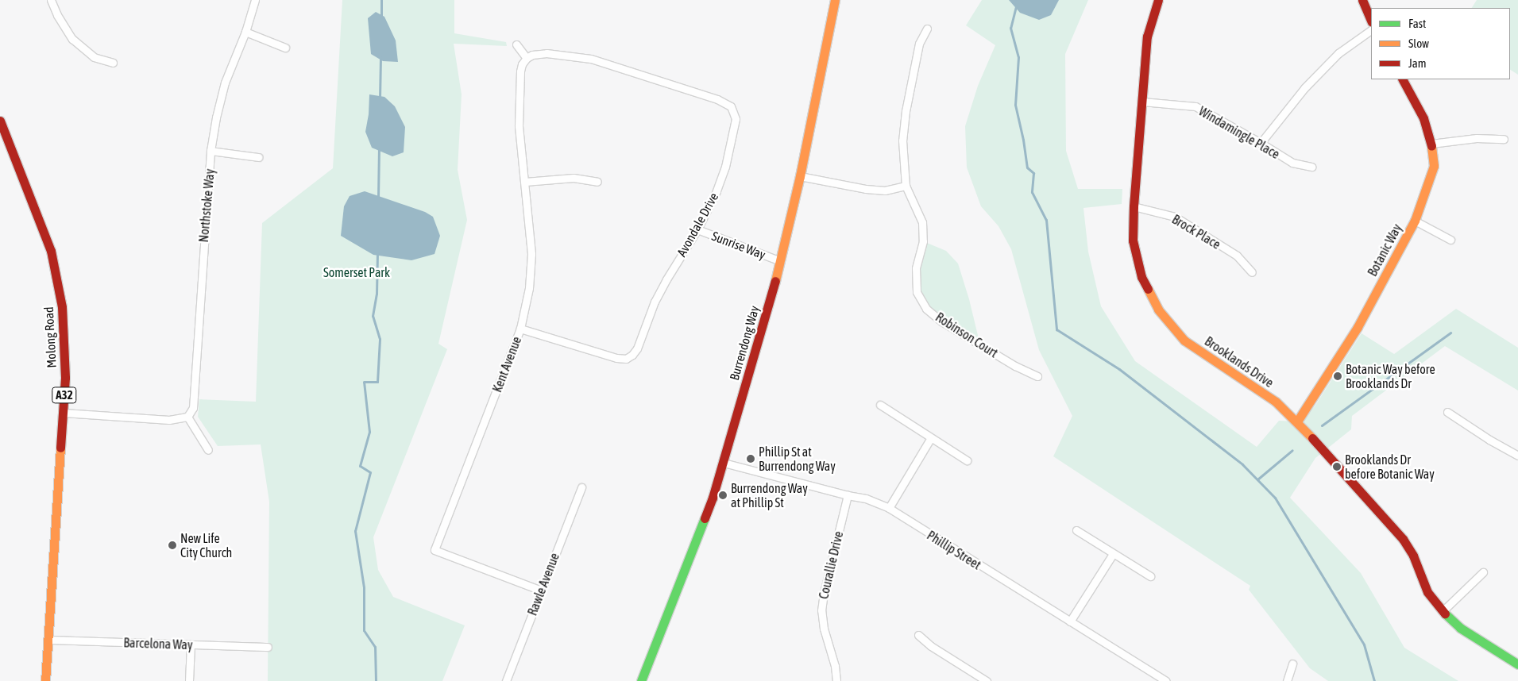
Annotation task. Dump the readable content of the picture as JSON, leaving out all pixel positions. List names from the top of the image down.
{
  "streets": {
    "main road": [
      "Botanic Way",
      "Molong Road",
      "Burrendong Way",
      "Brooklands Drive",
      "A32"
    ],
    "street": [
      "Windamingle Place",
      "Northstoke Way",
      "Avondale Drive",
      "Brock Place",
      "Sunrise Way",
      "Robinson Court",
      "Kent Avenue",
      "Phillip Street",
      "Courallie Drive",
      "Rawle Avenue",
      "Barcelona Way"
    ]
  },
  "crossings": [
    ["Windamingle Place", "Brooklands Drive"],
    ["Avondale Drive", "Sunrise Way"],
    ["Avondale Drive", "Kent Avenue"],
    ["Brock Place", "Brooklands Drive"],
    ["Sunrise Way", "Burrendong Way"],
    ["Botanic Way", "Brooklands Drive"],
    ["Molong Road", "Barcelona Way"],
    ["Burrendong Way", "Phillip Street"],
    ["Kent Avenue", "Rawle Avenue"],
    ["Phillip Street", "Courallie Drive"]
  ],
  "parks": ["Somerset Park"],
  "places": [
    "Botanic Way before Brooklands Dr",
    "Phillip St at Burrendong Way",
    "Brooklands Dr before Botanic Way",
    "Burrendong Way at Phillip St",
    "New Life City Church"
  ],
  "legend": ["Fast", "Slow", "Jam"]
}
